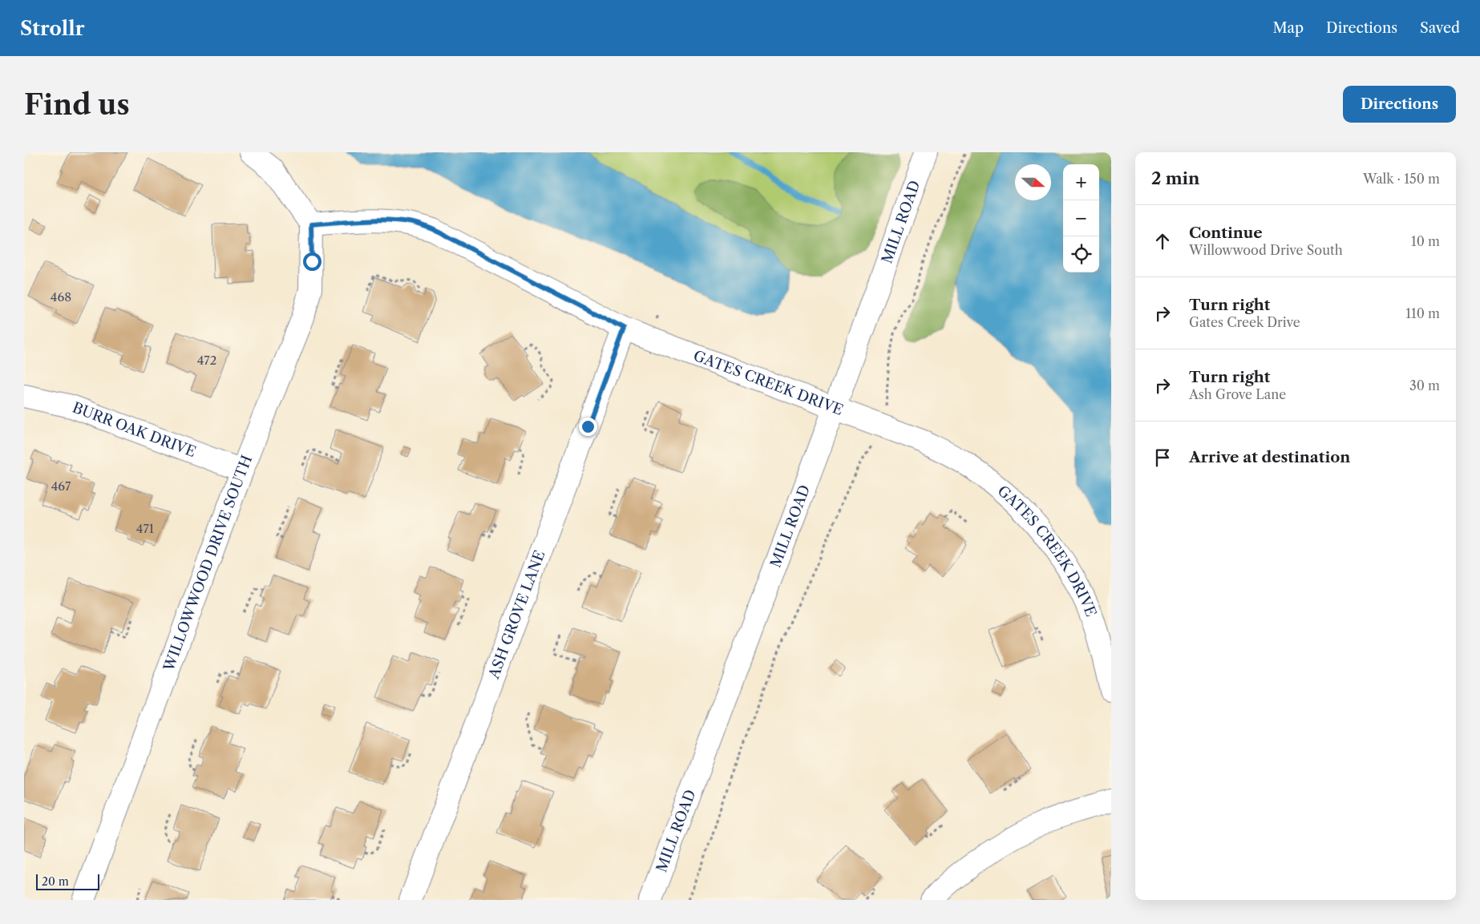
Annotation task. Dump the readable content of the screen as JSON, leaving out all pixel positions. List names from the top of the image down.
{
  "streets": {
    "street": [
      "MILL ROAD",
      "GATES CREEK DRIVE",
      "BURR OAK DRIVE",
      "WILLOWWOOD DRIVE SOUTH",
      "ASH GROVE LANE"
    ]
  },
  "crossings": [
    ["MILL ROAD", "GATES CREEK DRIVE"],
    ["GATES CREEK DRIVE", "WILLOWWOOD DRIVE SOUTH"],
    ["GATES CREEK DRIVE", "ASH GROVE LANE"],
    ["BURR OAK DRIVE", "WILLOWWOOD DRIVE SOUTH"]
  ],
  "house_numbers": [
    "468",
    "472",
    "467",
    "471"
  ],
  "scale_bar": "20 m",
  "north": "right",
  "page": {
    "header": "Strollr",
    "nav": ["Map", "Directions", "Saved"],
    "buttons": "Directions",
    "title": "Find us",
    "heading": ["2 min", "Walk · 150 m"],
    "map_buttons": ["+", "−"],
    "list": [
      ["Continue", "Willowwood Drive South", "10 m"],
      ["Turn right", "Gates Creek Drive", "110 m"],
      ["Turn right", "Ash Grove Lane", "30 m"],
      "Arrive at destination"
    ],
    "scale": "20 m"
  }
}
